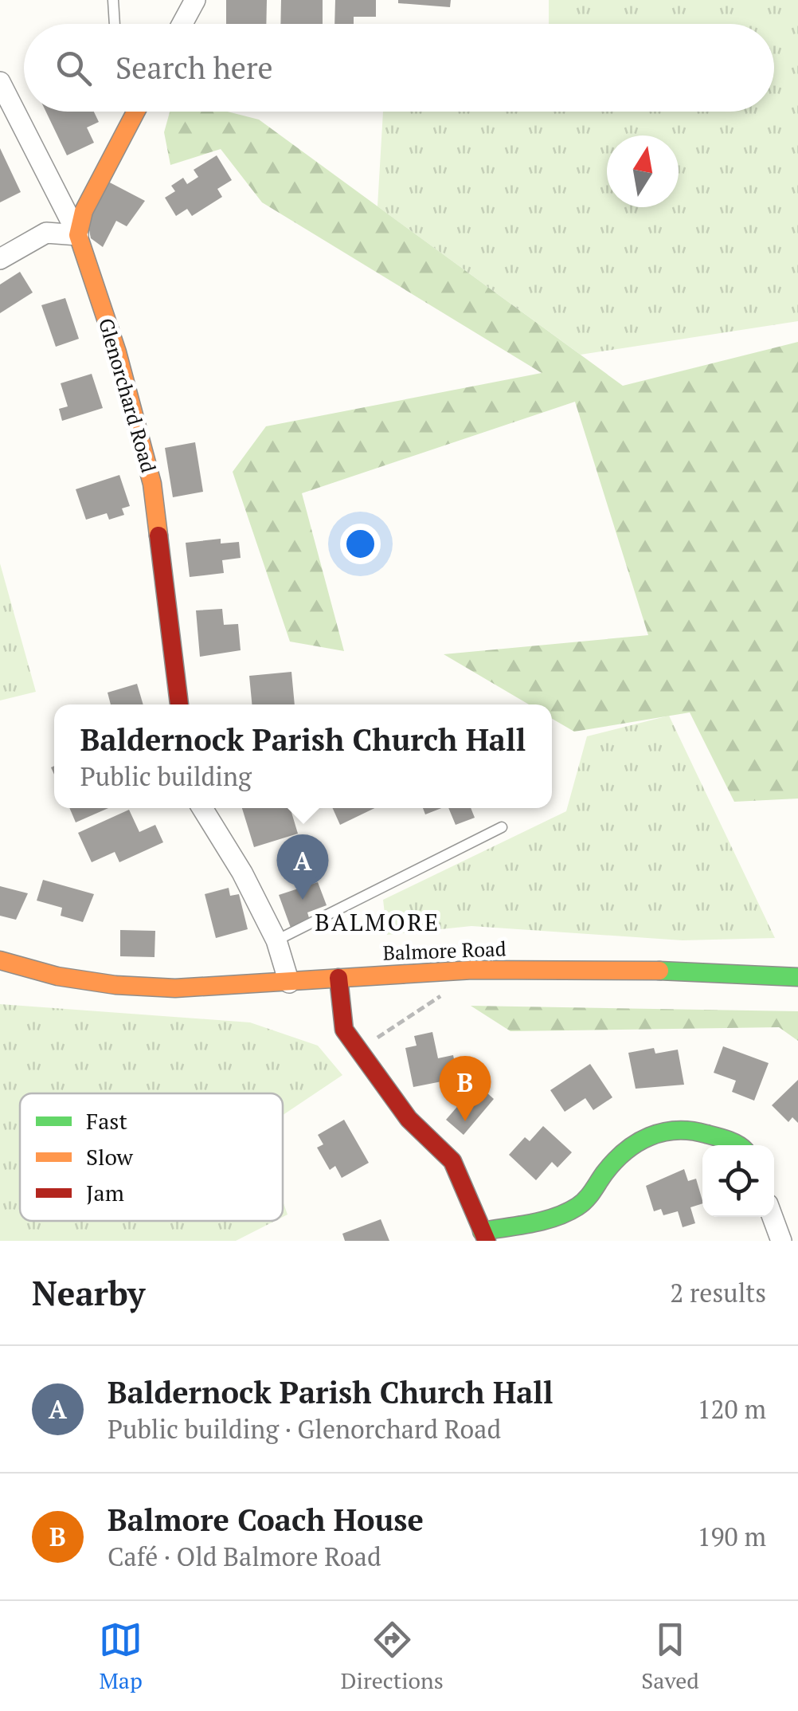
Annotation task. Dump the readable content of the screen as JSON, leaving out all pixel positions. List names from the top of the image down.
{
  "streets": {
    "street": ["Glenorchard Road", "Balmore Road"]
  },
  "districts": ["BALMORE"],
  "legend": ["Fast", "Slow", "Jam"],
  "north": "top",
  "page": {
    "search": "Search here",
    "popup": ["Baldernock Parish Church Hall", "Public building"],
    "pins": ["A", "B"],
    "heading": ["Nearby", "2 results"],
    "list": [
      {
        "mark": "A",
        "name": "Baldernock Parish Church Hall",
        "note": "Public building · Glenorchard Road",
        "value": "120 m"
      },
      {
        "mark": "B",
        "name": "Balmore Coach House",
        "note": "Café · Old Balmore Road",
        "value": "190 m"
      }
    ],
    "nav": ["Map", "Directions", "Saved"]
  }
}
